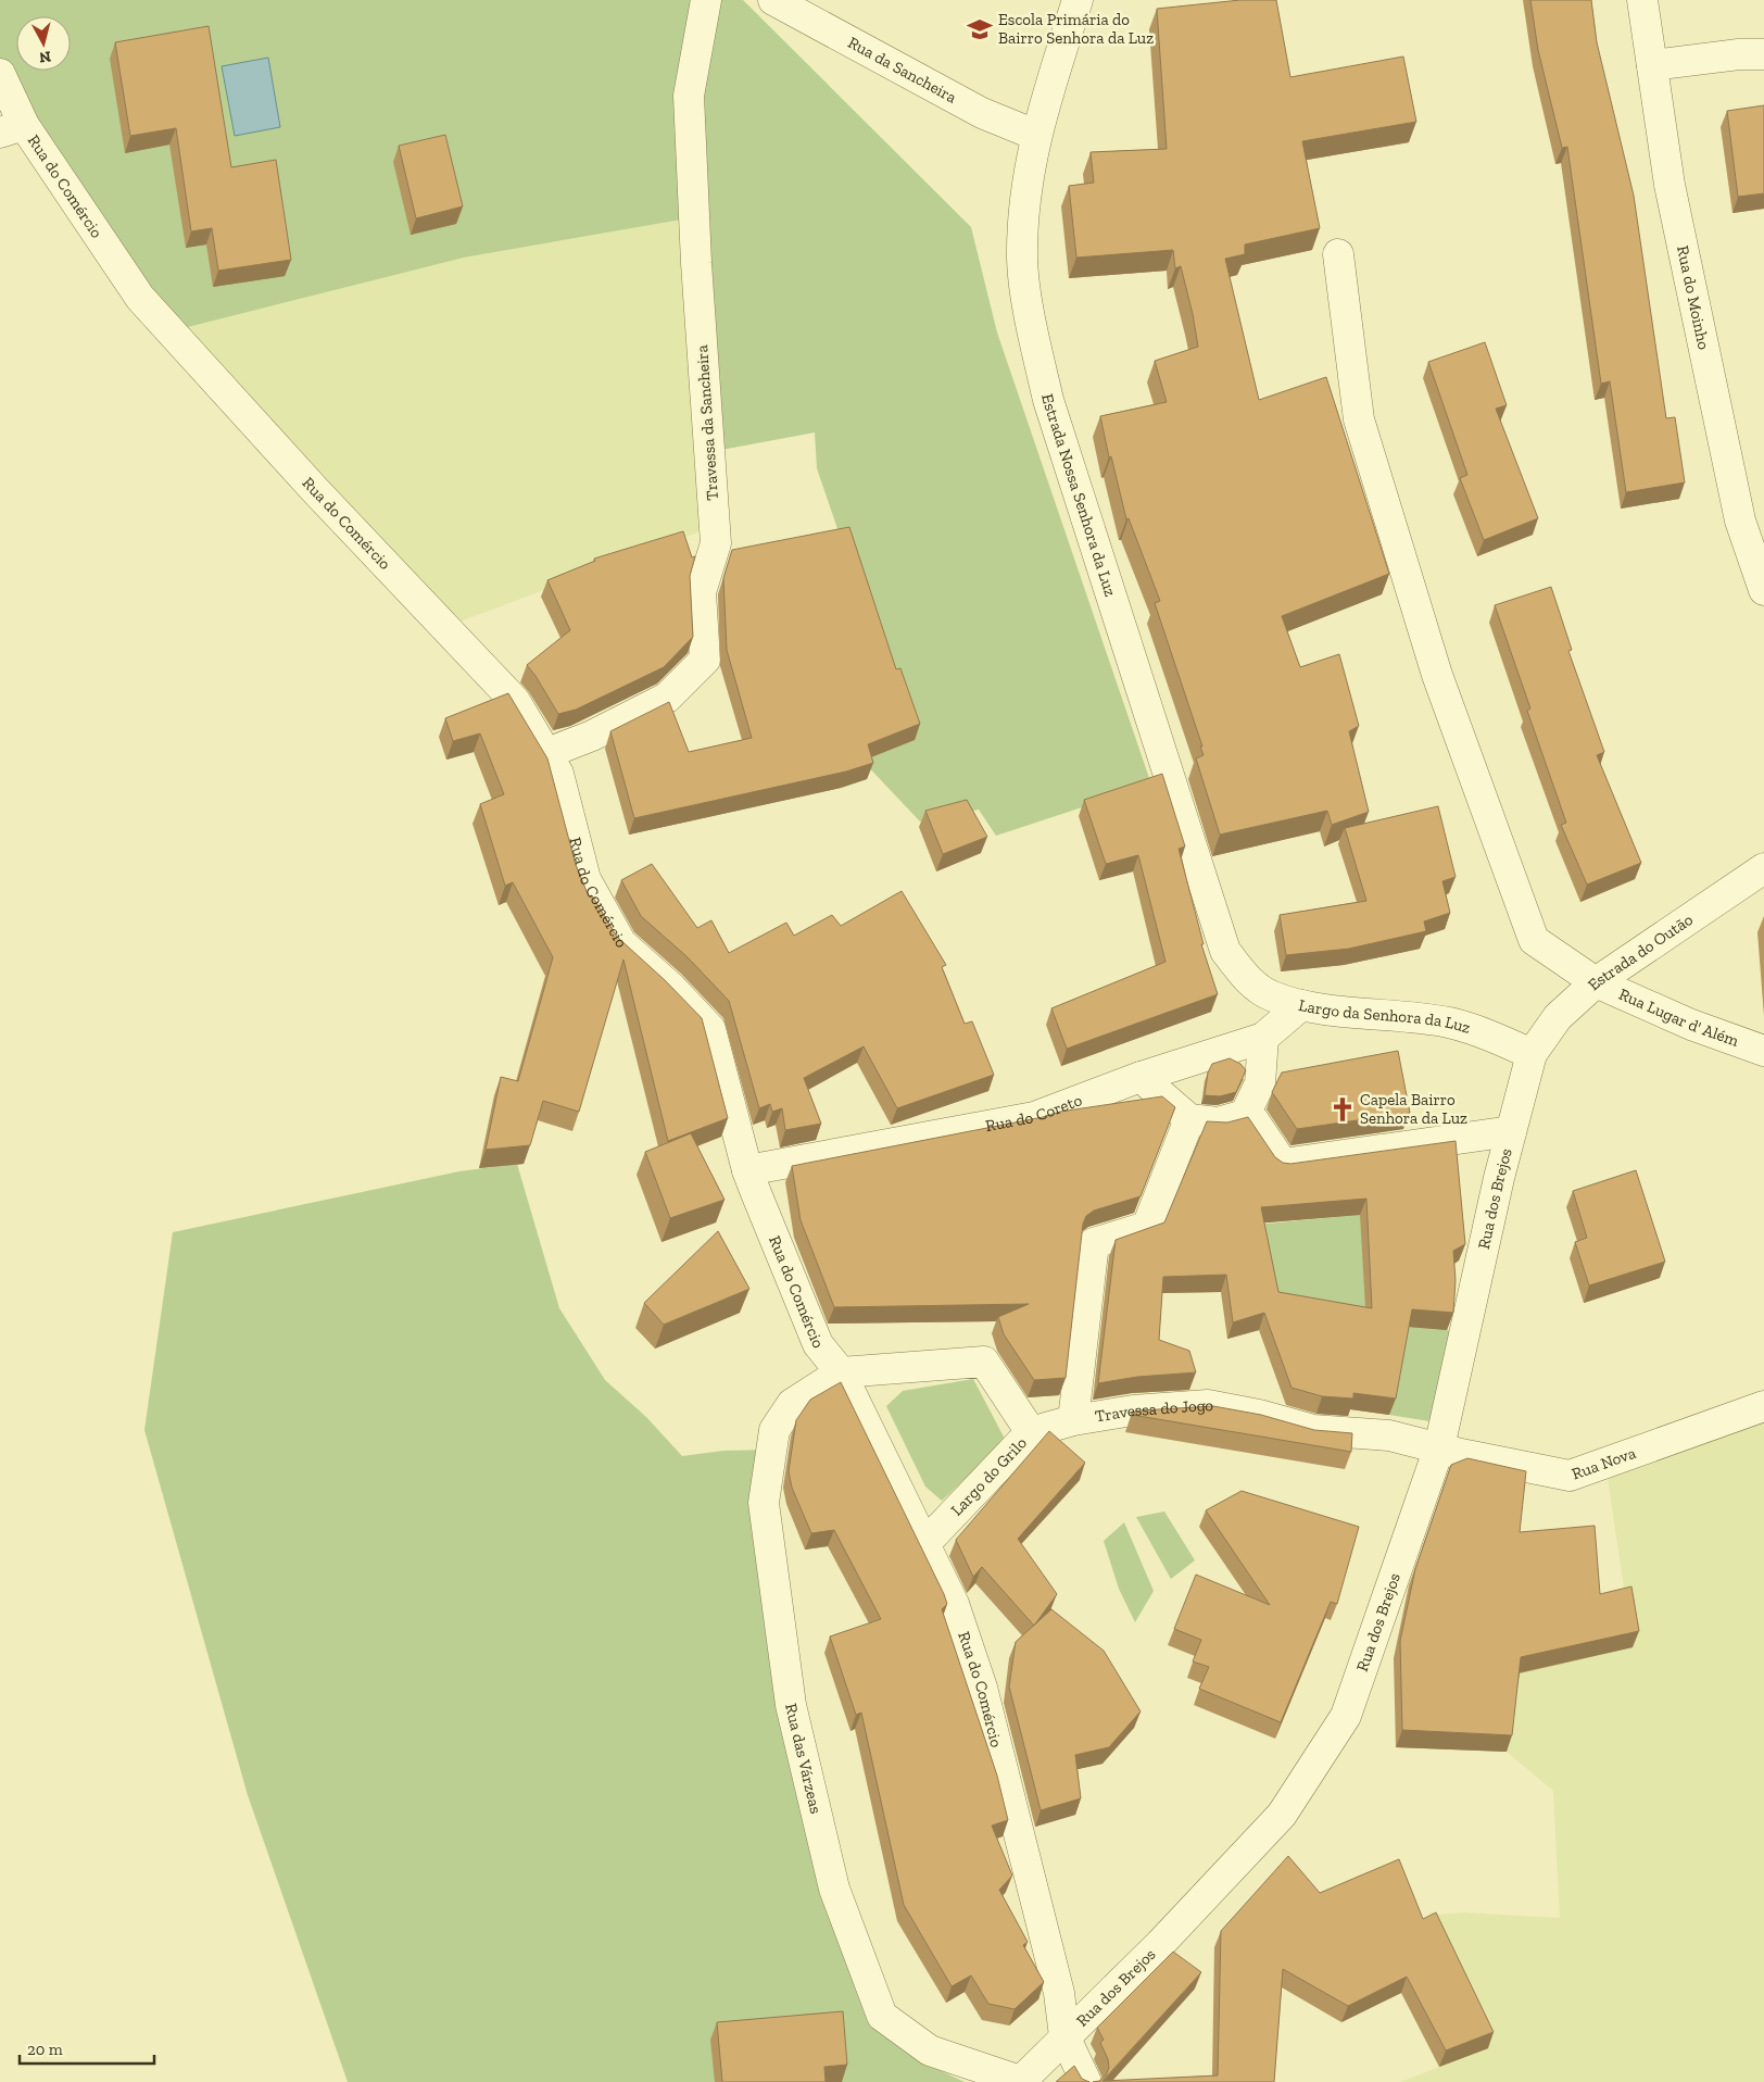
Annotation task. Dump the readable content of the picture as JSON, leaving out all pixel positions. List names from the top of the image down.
{
  "streets": {
    "street": [
      "Rua da Sancheira",
      "Rua do Comércio",
      "Rua do Moinho",
      "Travessa da Sancheira",
      "Estrada Nossa Senhora da Luz",
      "Estrada do Outão",
      "Largo da Senhora da Luz",
      "Rua Lugar d' Além",
      "Rua do Coreto",
      "Rua dos Brejos",
      "Travessa do Jogo",
      "Rua Nova",
      "Largo do Grilo",
      "Rua das Várzeas"
    ]
  },
  "crossings": [
    ["Rua da Sancheira", "Estrada Nossa Senhora da Luz"],
    ["Rua do Comércio", "Travessa da Sancheira"],
    ["Rua do Comércio", "Rua do Coreto"],
    ["Rua do Comércio", "Rua dos Brejos"],
    ["Rua do Comércio", "Largo do Grilo"],
    ["Rua do Comércio", "Rua das Várzeas"],
    ["Estrada Nossa Senhora da Luz", "Largo da Senhora da Luz"],
    ["Estrada do Outão", "Largo da Senhora da Luz"],
    ["Estrada do Outão", "Rua Lugar d' Além"],
    ["Estrada do Outão", "Rua dos Brejos"],
    ["Largo da Senhora da Luz", "Rua do Coreto"],
    ["Largo da Senhora da Luz", "Rua dos Brejos"],
    ["Rua dos Brejos", "Travessa do Jogo"],
    ["Rua dos Brejos", "Rua Nova"],
    ["Rua dos Brejos", "Rua das Várzeas"],
    ["Travessa do Jogo", "Rua Nova"],
    ["Travessa do Jogo", "Largo do Grilo"],
    ["Largo do Grilo", "Rua das Várzeas"]
  ],
  "places": {
    "school or university": ["Escola Primária do Bairro Senhora da Luz"],
    "church": ["Capela Bairro Senhora da Luz"]
  },
  "scale_bar": "20 m",
  "north": "bottom"
}
